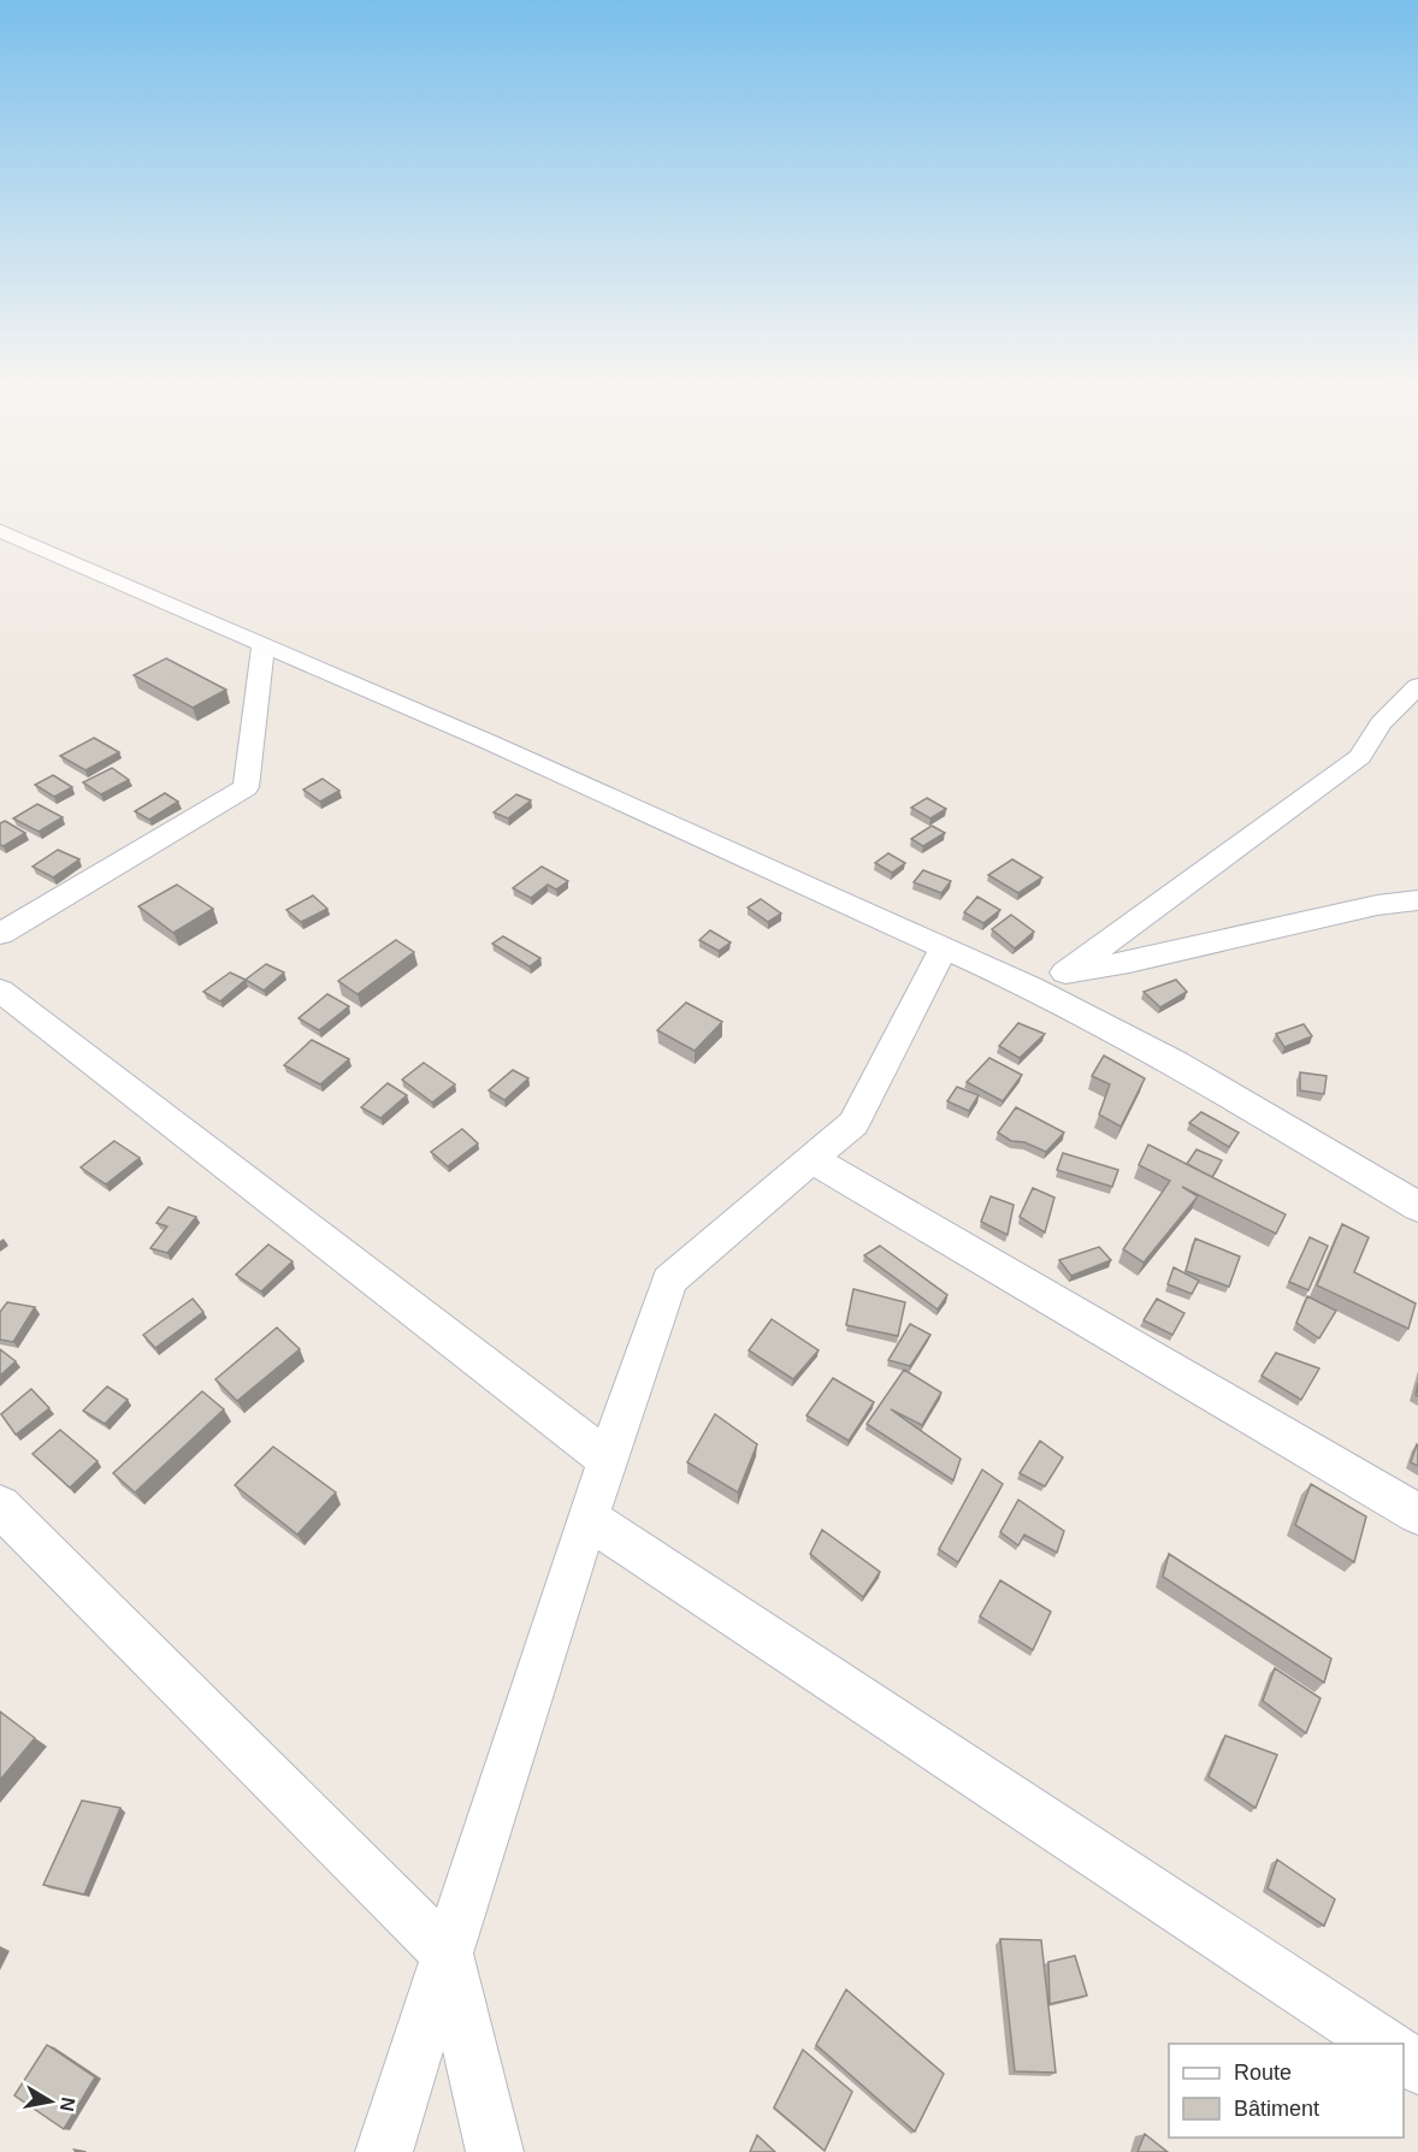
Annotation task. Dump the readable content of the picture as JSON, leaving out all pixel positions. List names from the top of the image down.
{
  "legend": ["Route", "Bâtiment"],
  "north": "right"
}
